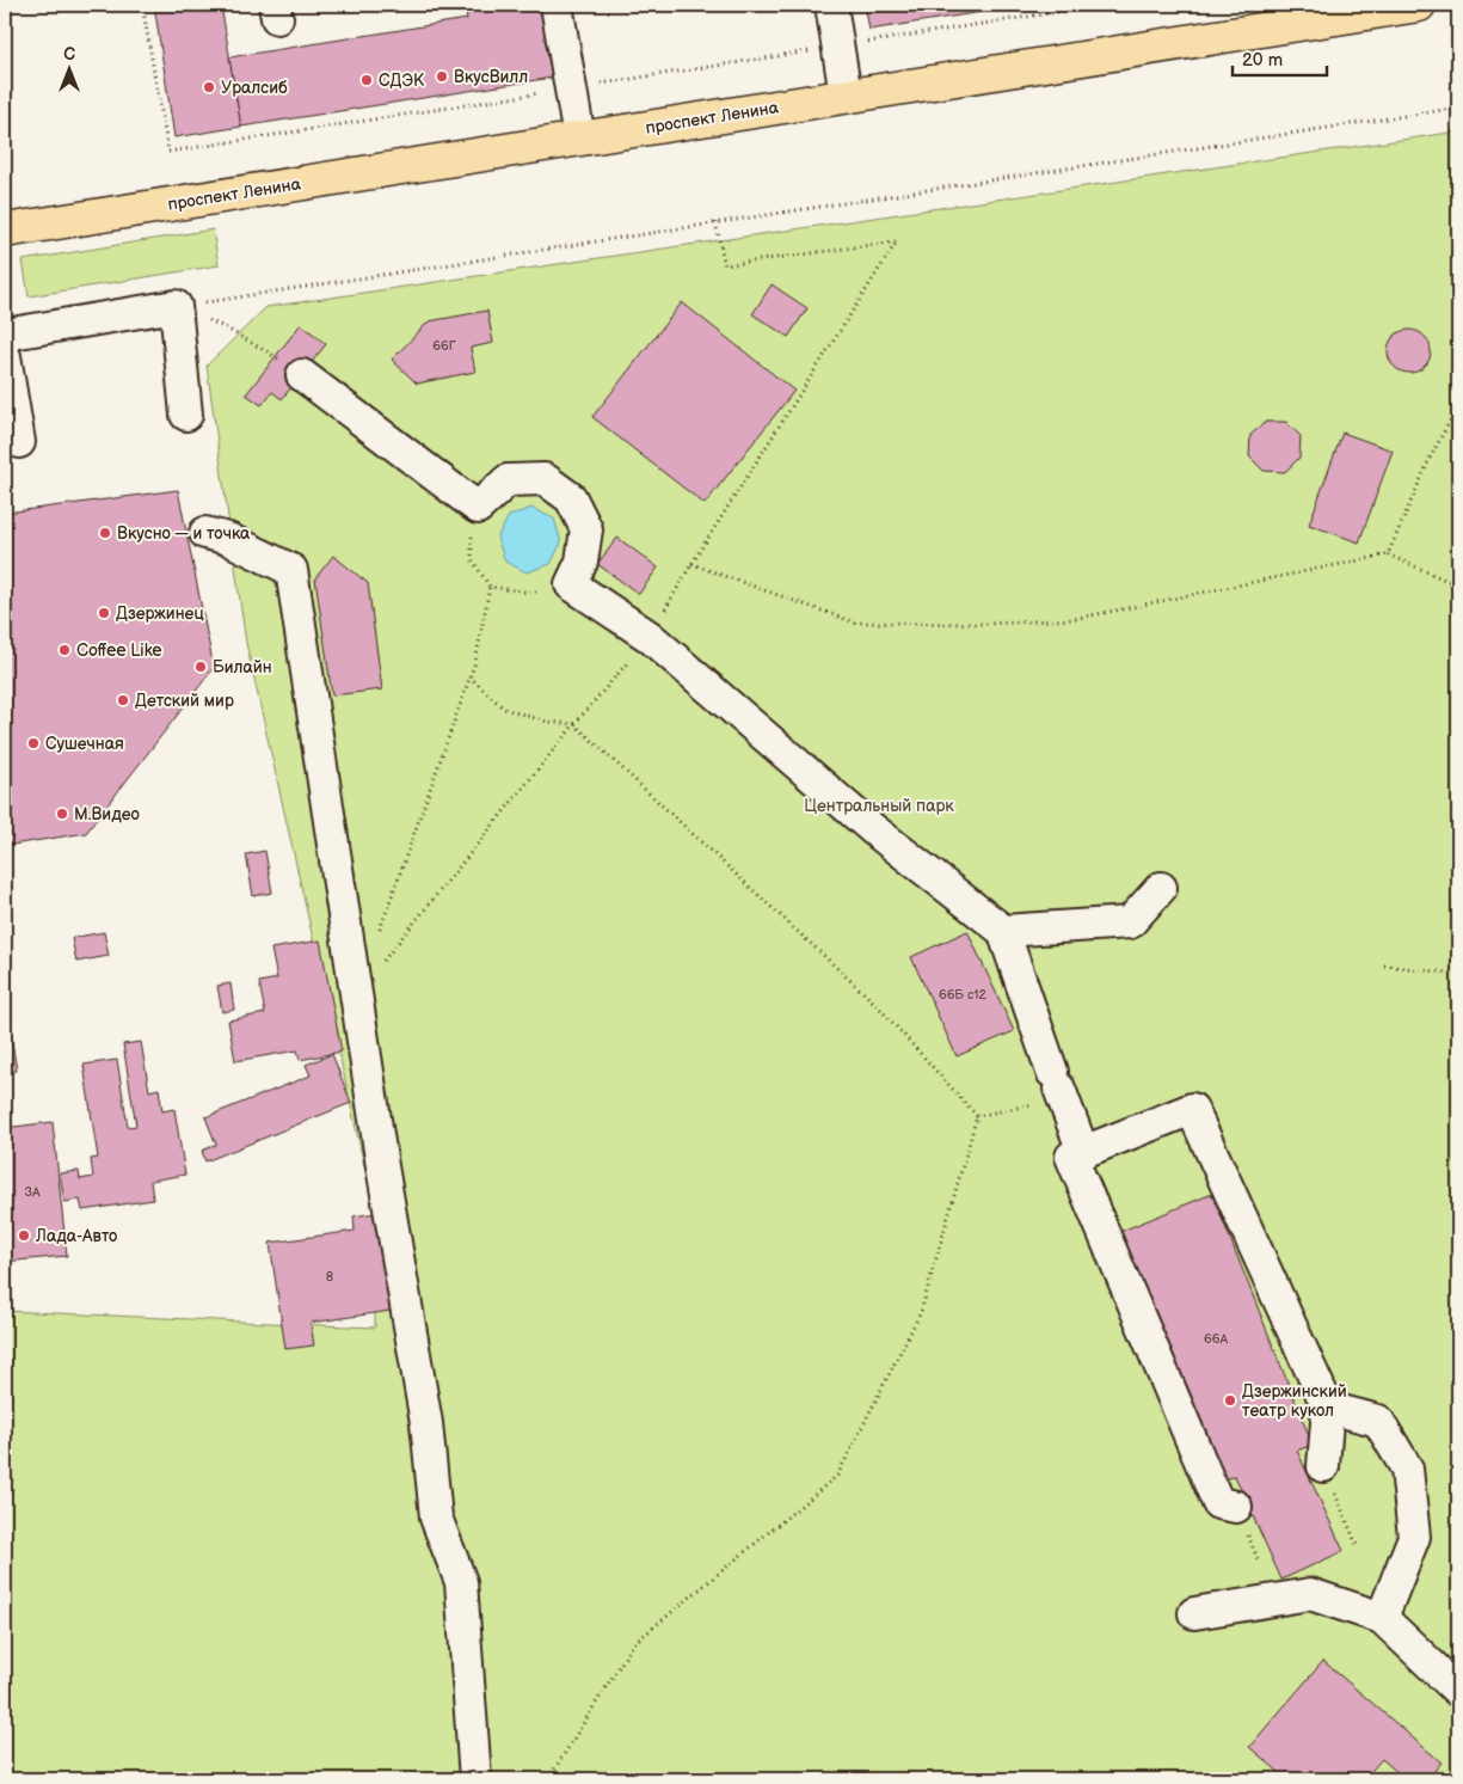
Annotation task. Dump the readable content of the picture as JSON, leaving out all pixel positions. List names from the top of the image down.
{
  "streets": {
    "main road": ["проспект Ленина"]
  },
  "parks": ["Центральный парк"],
  "places": [
    "ВкусВилл",
    "СДЭК",
    "Уралсиб",
    "Вкусно — и точка",
    "Дзержинец",
    "Coffee Like",
    "Билайн",
    "Детский мир",
    "Сушечная",
    "М.Видео",
    "Лада-Авто",
    "Дзержинский театр кукол"
  ],
  "house_numbers": [
    "66Г",
    "66Б с12",
    "3А",
    "8",
    "66А"
  ],
  "scale_bar": "20 m",
  "north": "top"
}
